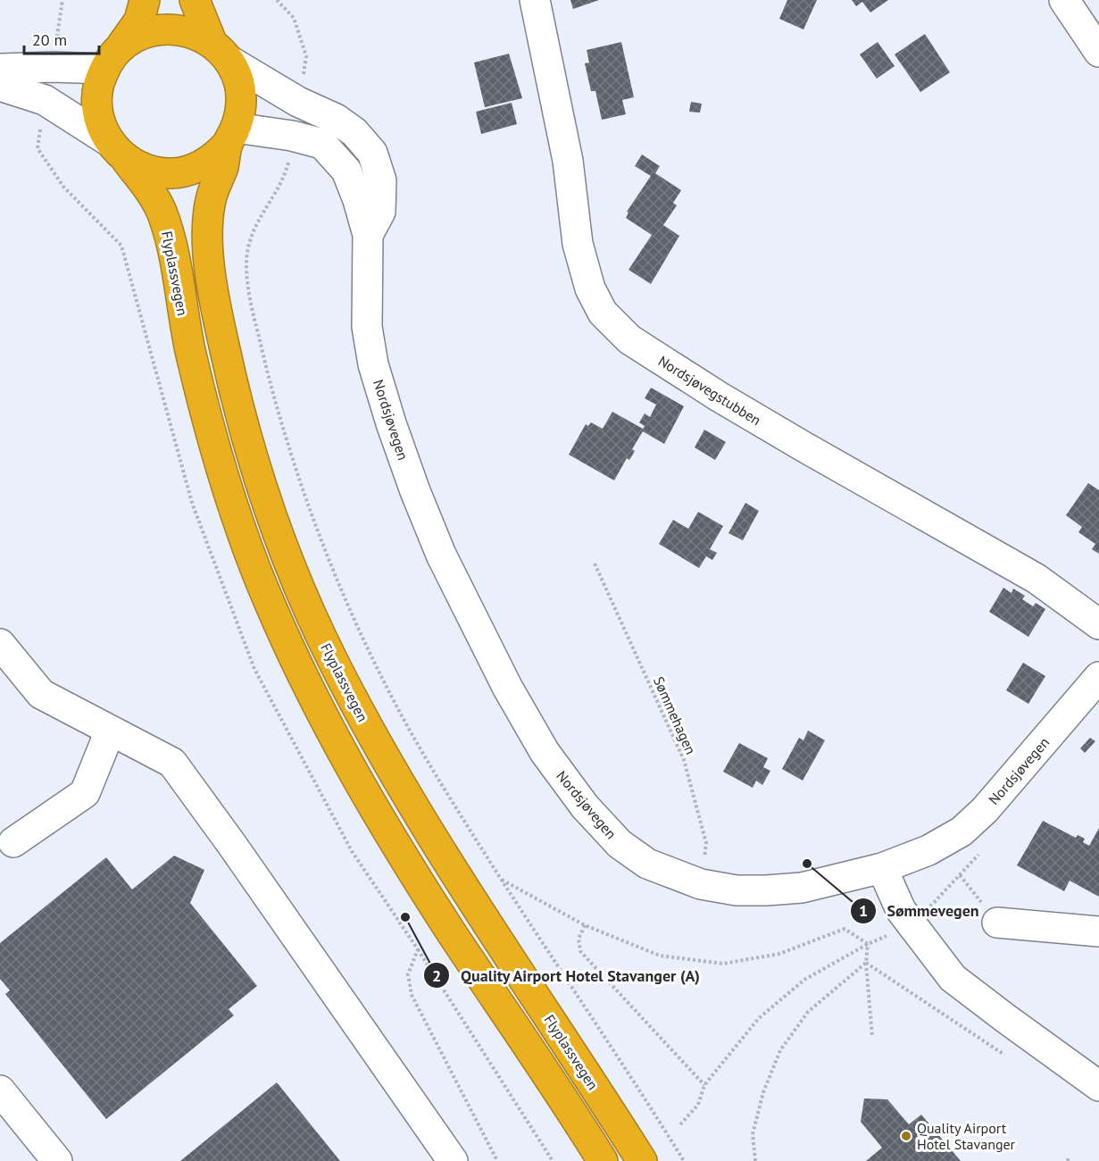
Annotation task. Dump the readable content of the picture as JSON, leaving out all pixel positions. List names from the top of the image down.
{
  "streets": {
    "highway": ["Flyplassvegen"],
    "street": ["Nordsjøvegstubben", "Nordsjøvegen"],
    "path": ["Sømmehagen"]
  },
  "crossings": [
    ["Flyplassvegen", "Nordsjøvegen"],
    ["Nordsjøvegen", "Sømmehagen"]
  ],
  "places": ["Sømmevegen", "Quality Airport Hotel Stavanger (A)", "Quality Airport Hotel Stavanger"],
  "scale_bar": "20 m"
}
